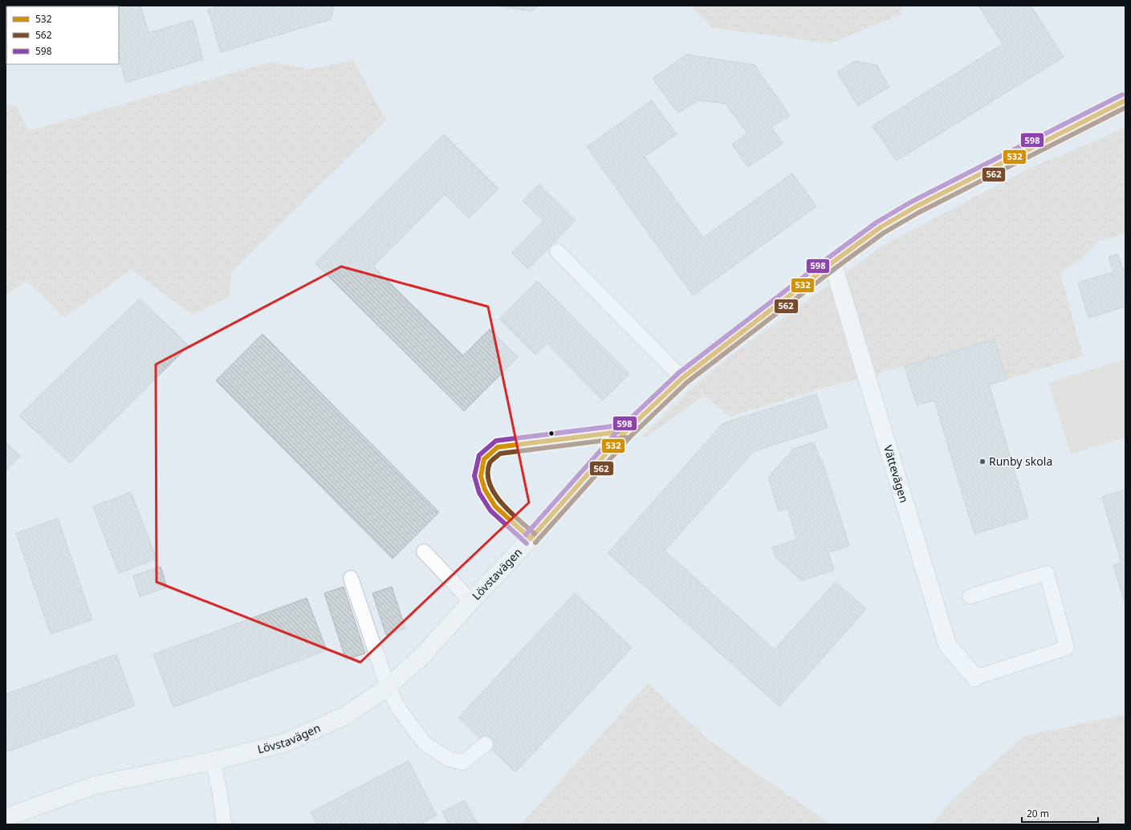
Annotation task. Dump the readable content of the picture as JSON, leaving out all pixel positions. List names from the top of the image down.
{
  "streets": {
    "street": ["Vättevägen", "Lövstavägen"]
  },
  "crossings": [
    ["Vättevägen", "Lövstavägen"]
  ],
  "places": ["Runby skola"],
  "lines": ["transit line 598", "transit line 532", "transit line 562"],
  "legend": ["532", "562", "598"],
  "scale_bar": "20 m"
}
